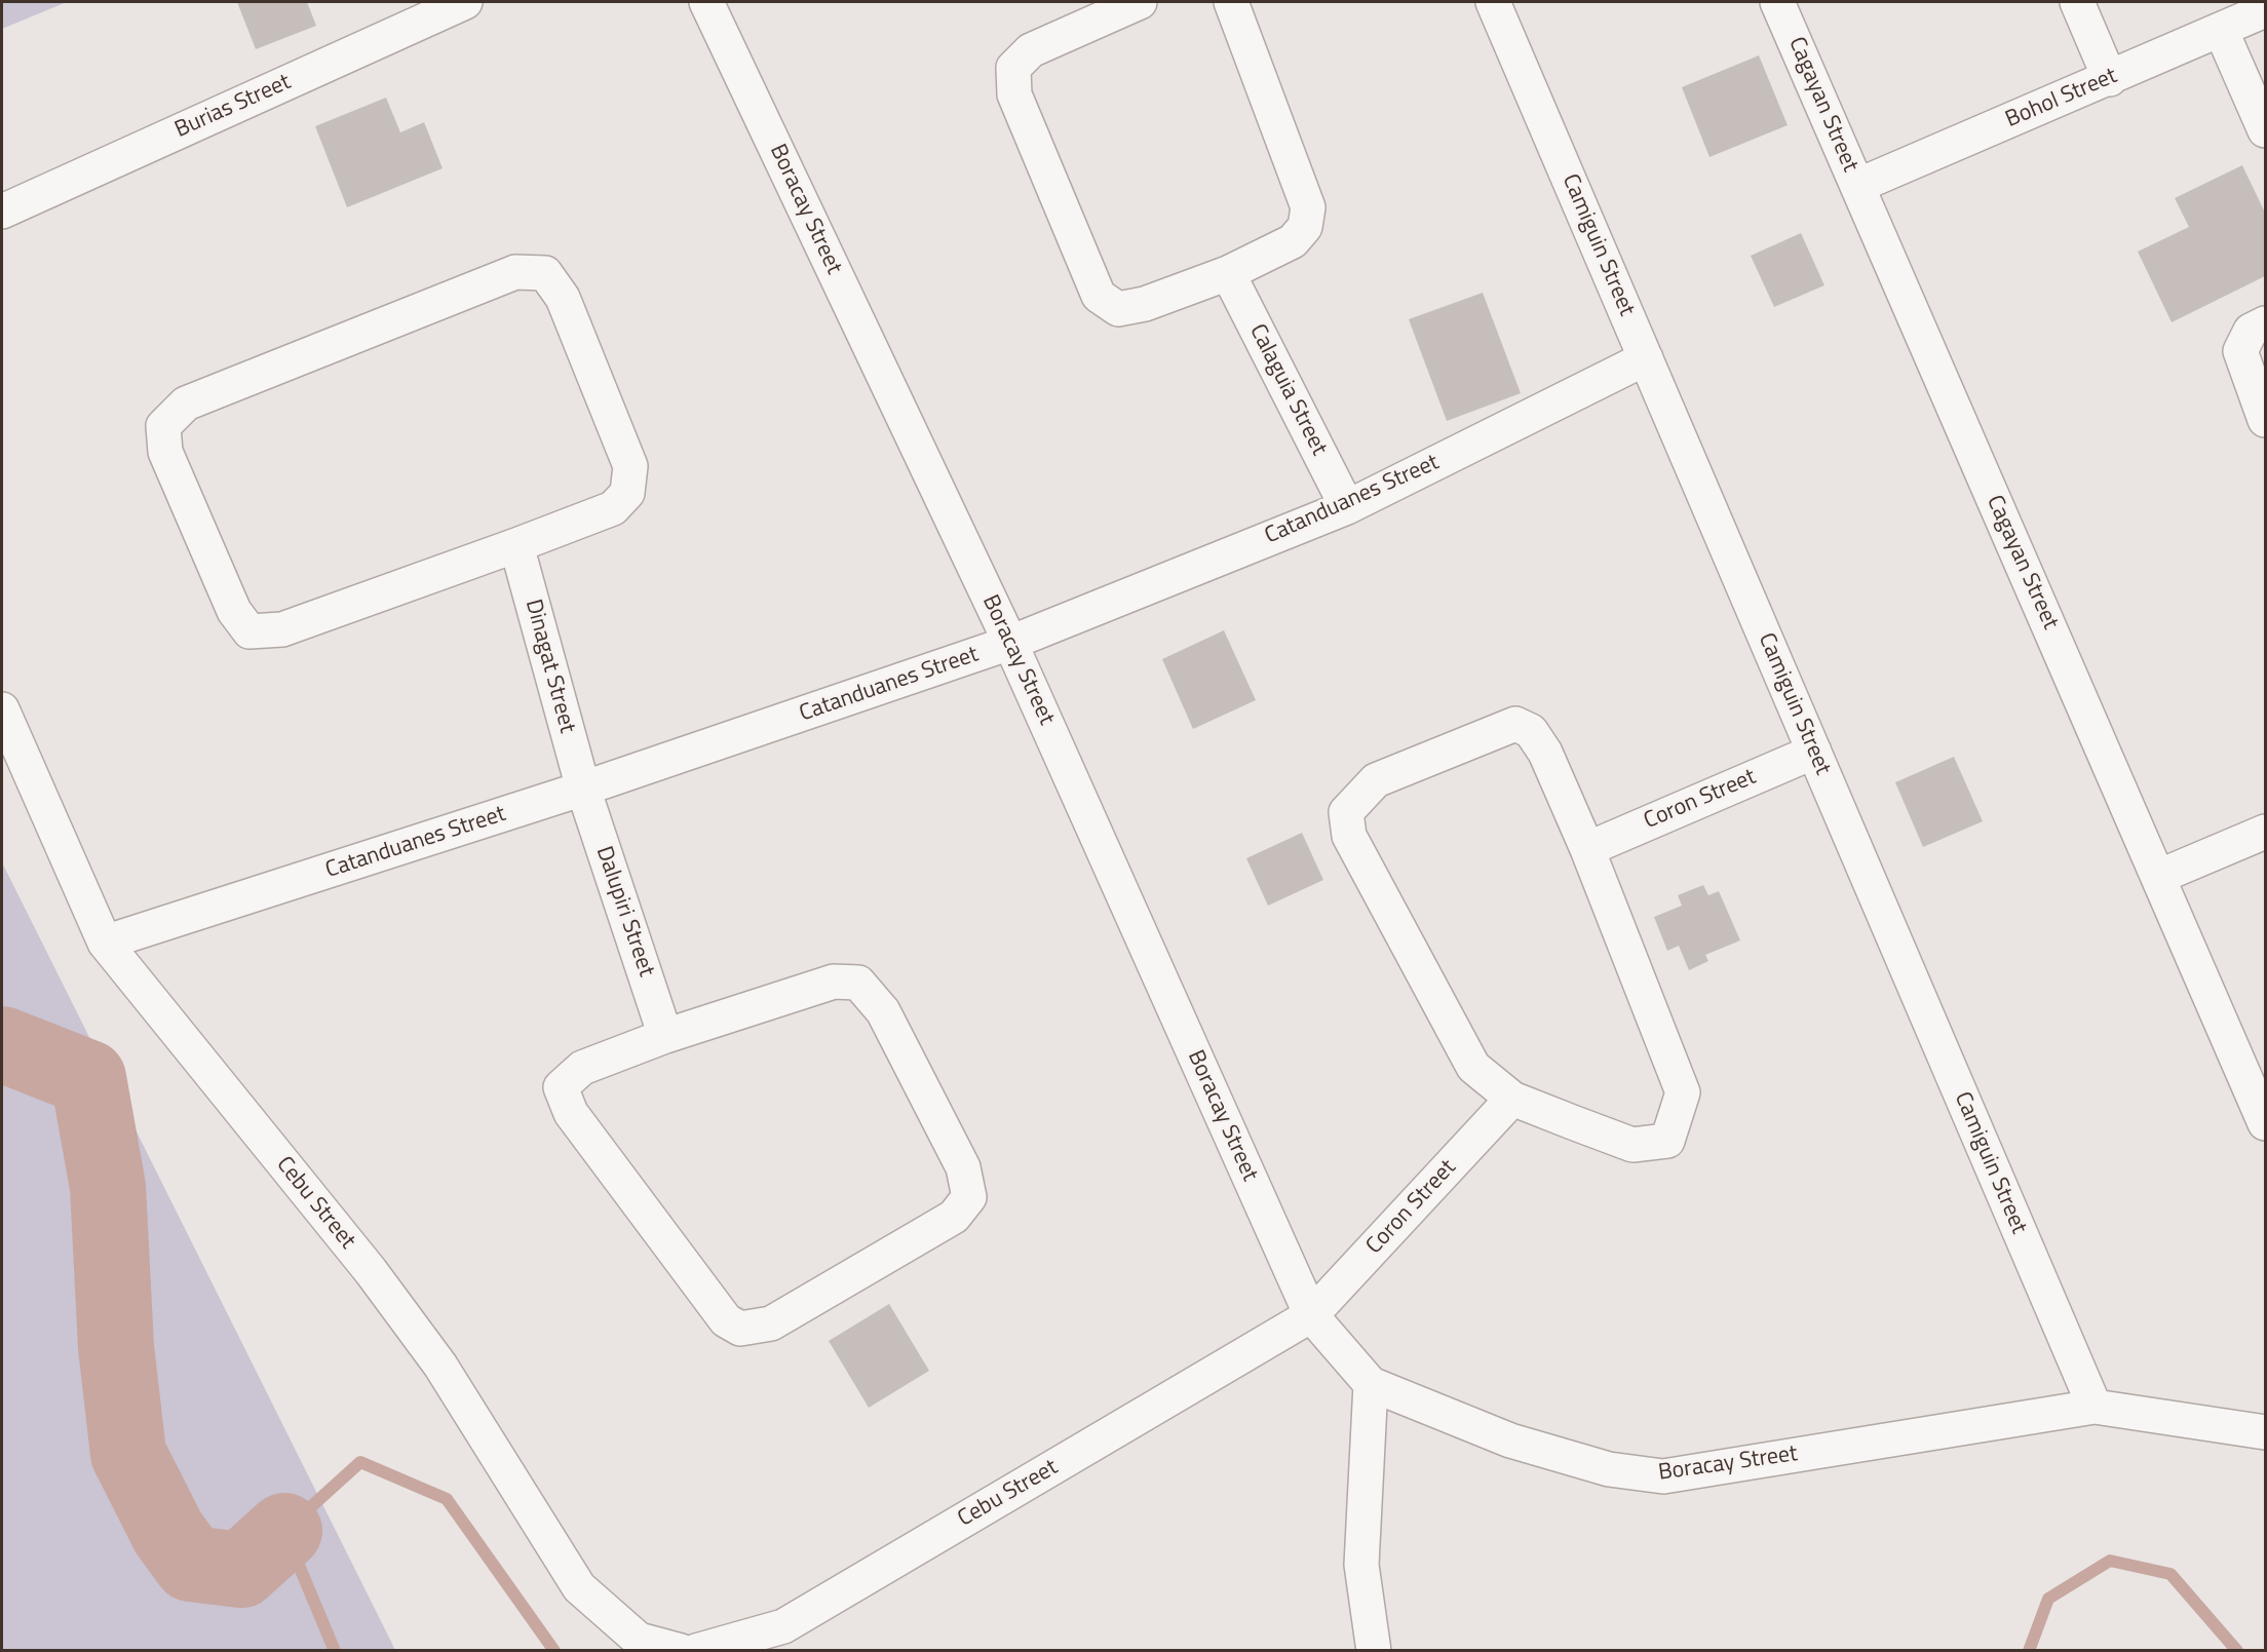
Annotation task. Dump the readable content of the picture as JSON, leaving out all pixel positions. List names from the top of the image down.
{
  "streets": {
    "street": [
      "Bohol Street",
      "Cagayan Street",
      "Burias Street",
      "Boracay Street",
      "Camiguin Street",
      "Calaguia Street",
      "Catanduanes Street",
      "Dinagat Street",
      "Coron Street",
      "Dalupiri Street",
      "Cebu Street"
    ]
  },
  "crossings": [
    ["Bohol Street", "Cagayan Street"],
    ["Boracay Street", "Camiguin Street"],
    ["Boracay Street", "Catanduanes Street"],
    ["Boracay Street", "Coron Street"],
    ["Boracay Street", "Cebu Street"],
    ["Camiguin Street", "Catanduanes Street"],
    ["Camiguin Street", "Coron Street"],
    ["Calaguia Street", "Catanduanes Street"],
    ["Catanduanes Street", "Dinagat Street"],
    ["Catanduanes Street", "Dalupiri Street"],
    ["Catanduanes Street", "Cebu Street"],
    ["Dinagat Street", "Dalupiri Street"],
    ["Coron Street", "Cebu Street"]
  ]
}
